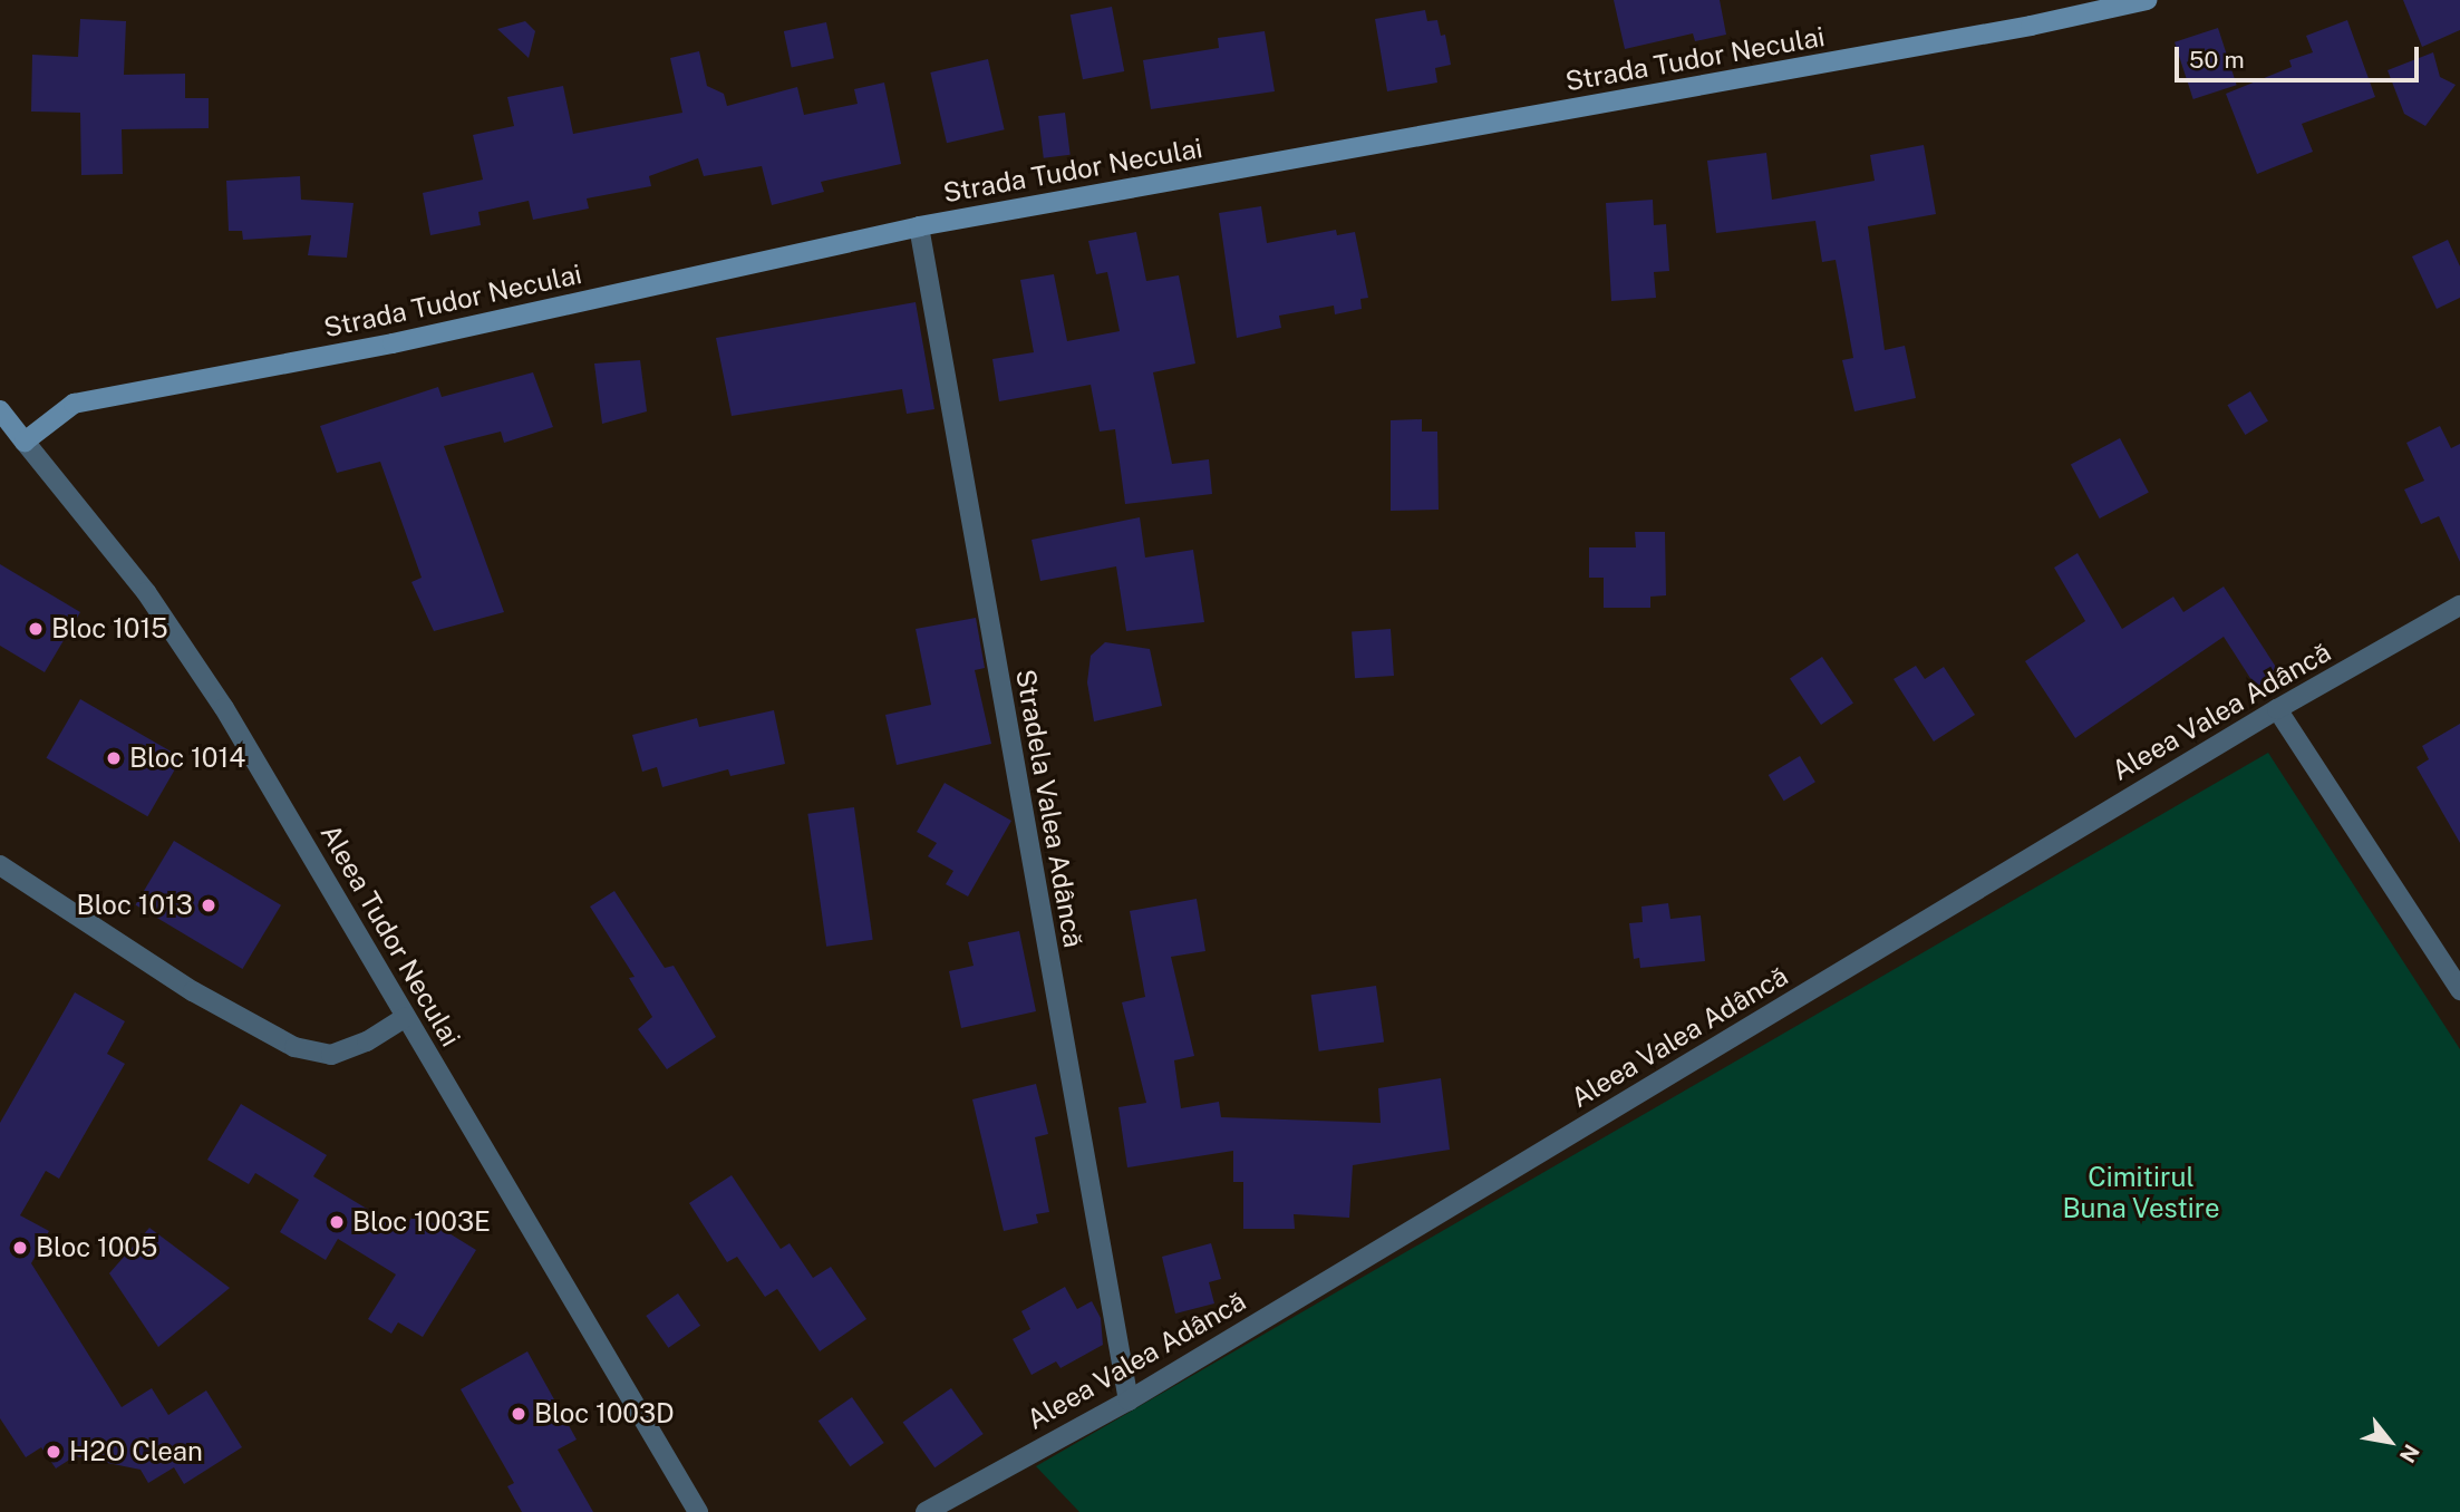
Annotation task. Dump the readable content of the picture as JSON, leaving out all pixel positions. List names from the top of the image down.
{
  "streets": {
    "street": [
      "Strada Tudor Neculai",
      "Aleea Valea Adâncă",
      "Stradela Valea Adâncă",
      "Aleea Tudor Neculai"
    ]
  },
  "crossings": [
    ["Strada Tudor Neculai", "Stradela Valea Adâncă"],
    ["Strada Tudor Neculai", "Aleea Tudor Neculai"],
    ["Aleea Valea Adâncă", "Stradela Valea Adâncă"]
  ],
  "parks": ["Cimitirul Buna Vestire"],
  "places": [
    "Bloc 1015",
    "Bloc 1014",
    "Bloc 1013",
    "Bloc 1003E",
    "Bloc 1005",
    "Bloc 1003D",
    "H2O Clean"
  ],
  "scale_bar": "50 m",
  "north": "bottom right"
}
